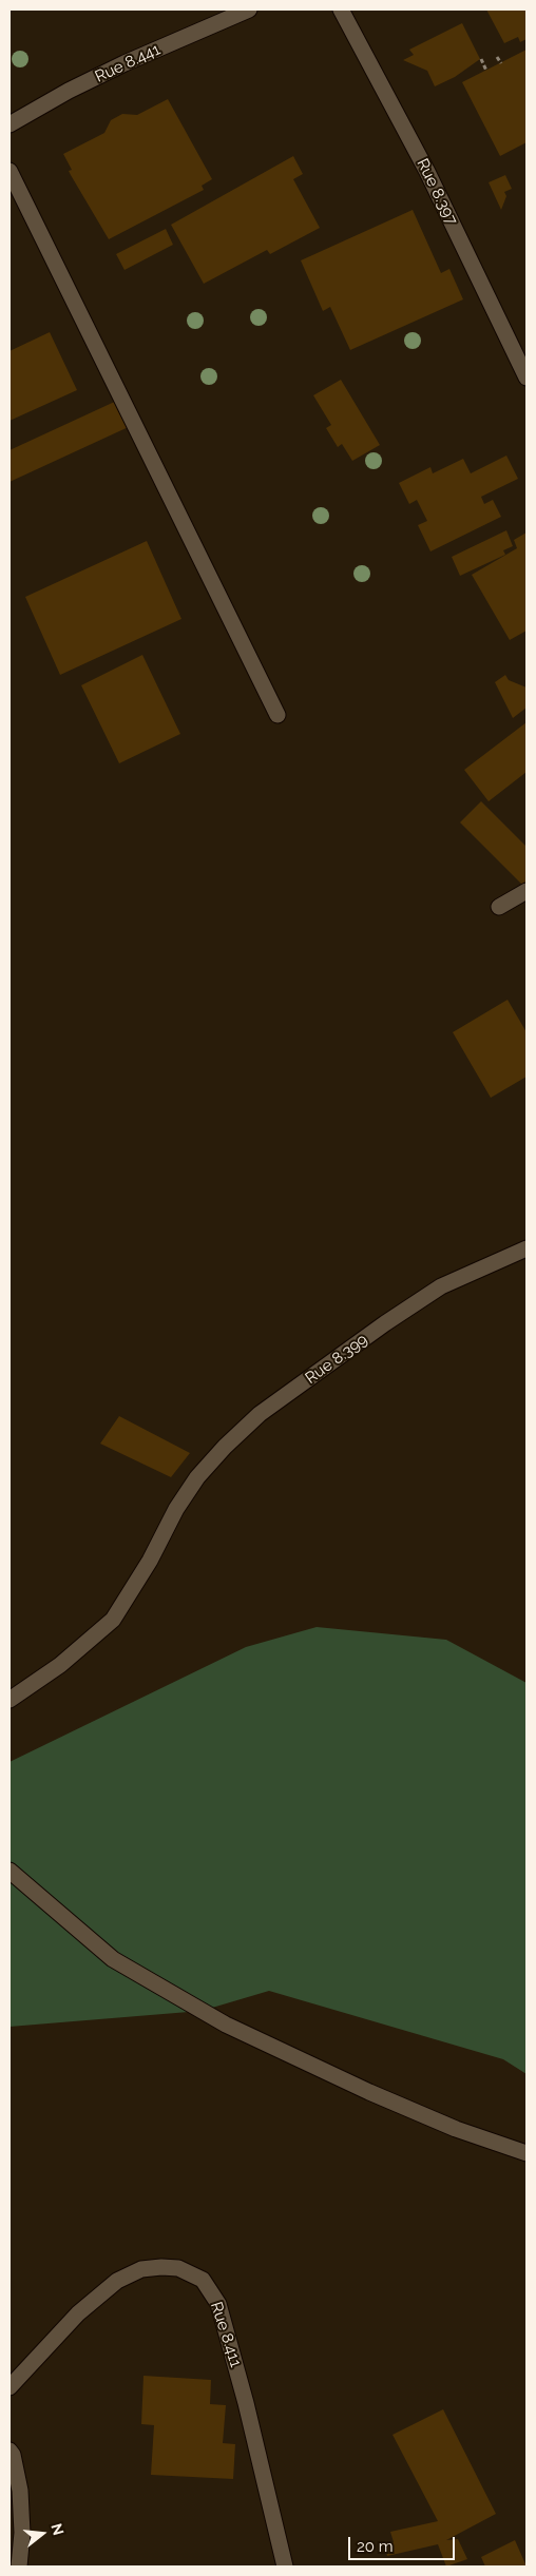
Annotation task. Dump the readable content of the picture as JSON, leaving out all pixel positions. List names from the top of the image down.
{
  "streets": {
    "street": [
      "Rue 8.441",
      "Rue 8.397",
      "Rue 8.399",
      "Rue 8.411"
    ]
  },
  "scale_bar": "20 m",
  "north": "right"
}
